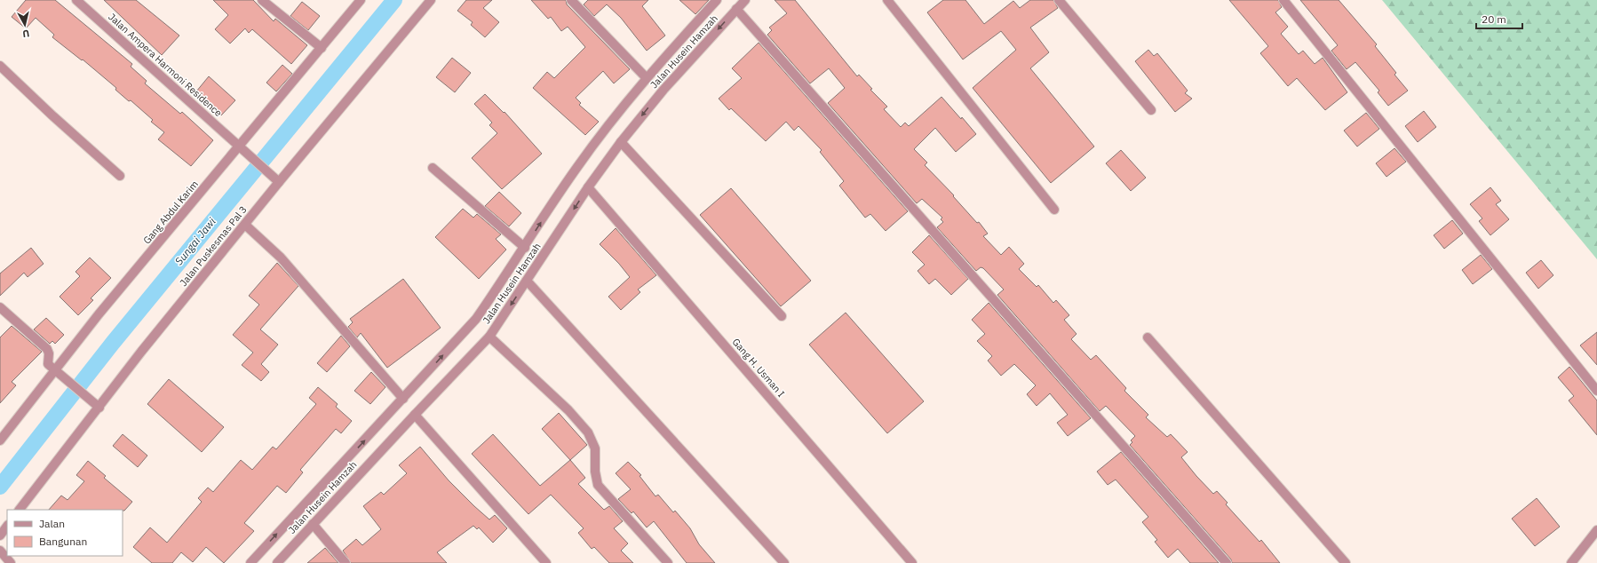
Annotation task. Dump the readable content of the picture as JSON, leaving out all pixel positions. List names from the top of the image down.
{
  "streets": {
    "street": [
      "Jalan Husein Hamzah",
      "Jalan Ampera Harmoni Residence",
      "Gang Abdul Karim",
      "Jalan Puskesmas Pal 3",
      "Gang H. Usman I"
    ]
  },
  "crossings": [
    ["Jalan Husein Hamzah", "Gang H. Usman I"],
    ["Jalan Ampera Harmoni Residence", "Gang Abdul Karim"],
    ["Jalan Ampera Harmoni Residence", "Jalan Puskesmas Pal 3"]
  ],
  "water": ["Sungai Jawi"],
  "legend": ["Jalan", "Bangunan"],
  "scale_bar": "20 m",
  "north": "bottom"
}
